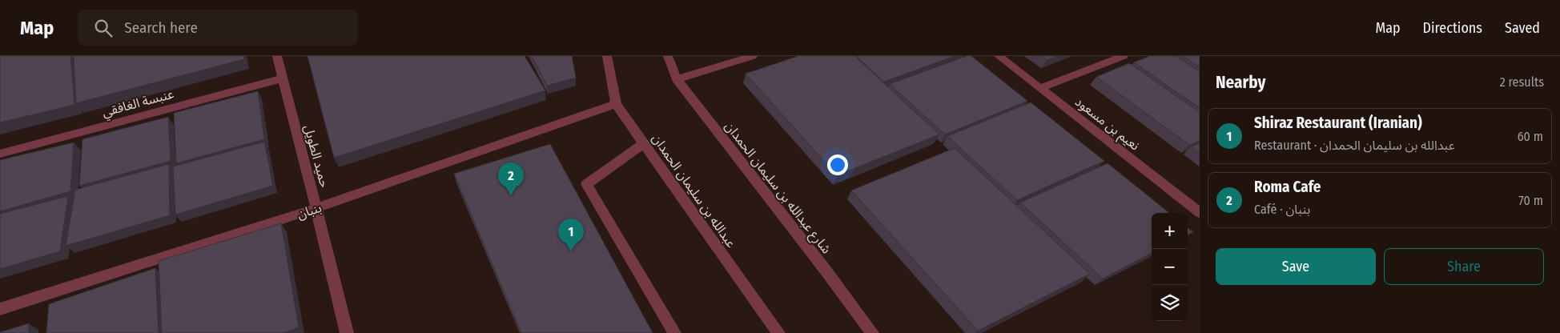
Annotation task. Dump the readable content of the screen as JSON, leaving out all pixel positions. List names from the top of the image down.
{
  "streets": {
    "street": [
      "عنبسة الغافقي",
      "نعيم بن مسعود",
      "حميد الطويل",
      "شارع عبدالله بن سليمان الحمدان",
      "عبدالله بن سليمان الحمدان",
      "بنبان"
    ]
  },
  "crossings": [
    ["عنبسة الغافقي", "حميد الطويل"],
    ["حميد الطويل", "بنبان"],
    ["عبدالله بن سليمان الحمدان", "بنبان"]
  ],
  "page": {
    "header": "Map",
    "search": "Search here",
    "nav": ["Map", "Directions", "Saved"],
    "heading": ["Nearby", "2 results"],
    "list": [
      {
        "mark": "1",
        "name": "Shiraz Restaurant (Iranian)",
        "note": "Restaurant · عبدالله بن سليمان الحمدان",
        "value": "60 m"
      },
      {
        "mark": "2",
        "name": "Roma Cafe",
        "note": "Café · بنبان",
        "value": "70 m"
      }
    ],
    "pins": ["2", "1"],
    "map_buttons": ["+", "−"],
    "buttons": ["Save", "Share"]
  }
}
